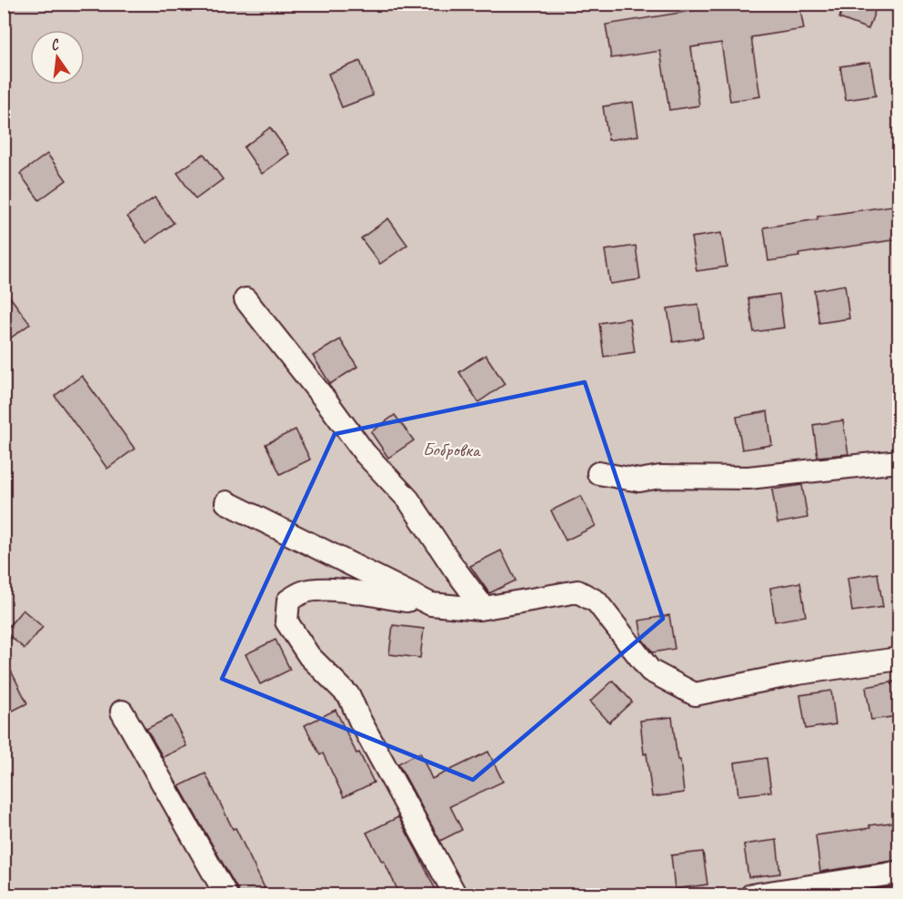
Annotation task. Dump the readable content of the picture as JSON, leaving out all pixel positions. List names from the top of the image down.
{
  "parks": ["Бобровка"],
  "north": "top"
}
